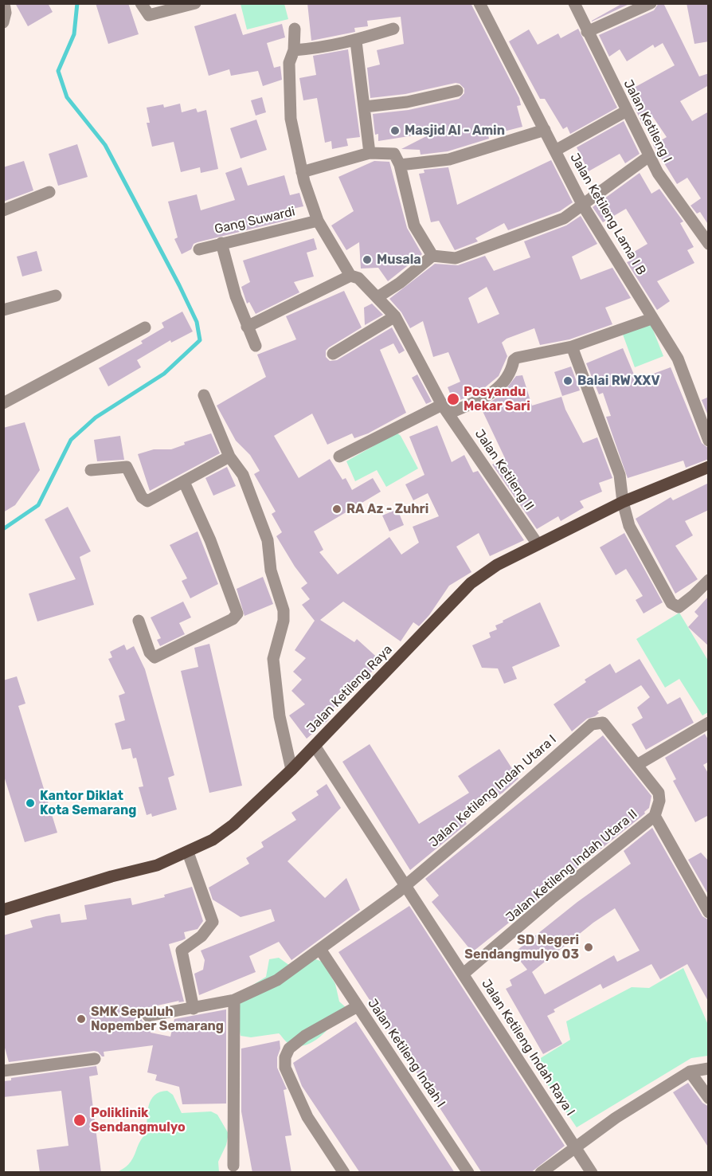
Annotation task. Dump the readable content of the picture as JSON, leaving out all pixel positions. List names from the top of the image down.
{
  "streets": {
    "main road": ["Jalan Ketileng Raya"],
    "street": [
      "Jalan Ketileng I",
      "Jalan Ketileng Lama I B",
      "Gang Suwardi",
      "Jalan Ketileng II",
      "Jalan Ketileng Indah Utara I",
      "Jalan Ketileng Indah Utara II",
      "Jalan Ketileng Indah Raya I",
      "Jalan Ketileng Indah I"
    ]
  },
  "crossings": [
    ["Gang Suwardi", "Jalan Ketileng II"],
    ["Jalan Ketileng II", "Jalan Ketileng Raya"],
    ["Jalan Ketileng Raya", "Jalan Ketileng Indah Raya I"],
    ["Jalan Ketileng Indah Utara I", "Jalan Ketileng Indah Utara II"],
    ["Jalan Ketileng Indah Utara I", "Jalan Ketileng Indah Raya I"],
    ["Jalan Ketileng Indah Utara II", "Jalan Ketileng Indah Raya I"]
  ],
  "places": [
    "Masjid Al - Amin",
    "Musala",
    "Balai RW XXV",
    "Posyandu Mekar Sari",
    "RA Az - Zuhri",
    "Kantor Diklat Kota Semarang",
    "SD Negeri Sendangmulyo 03",
    "SMK Sepuluh Nopember Semarang",
    "Poliklinik Sendangmulyo"
  ]
}
